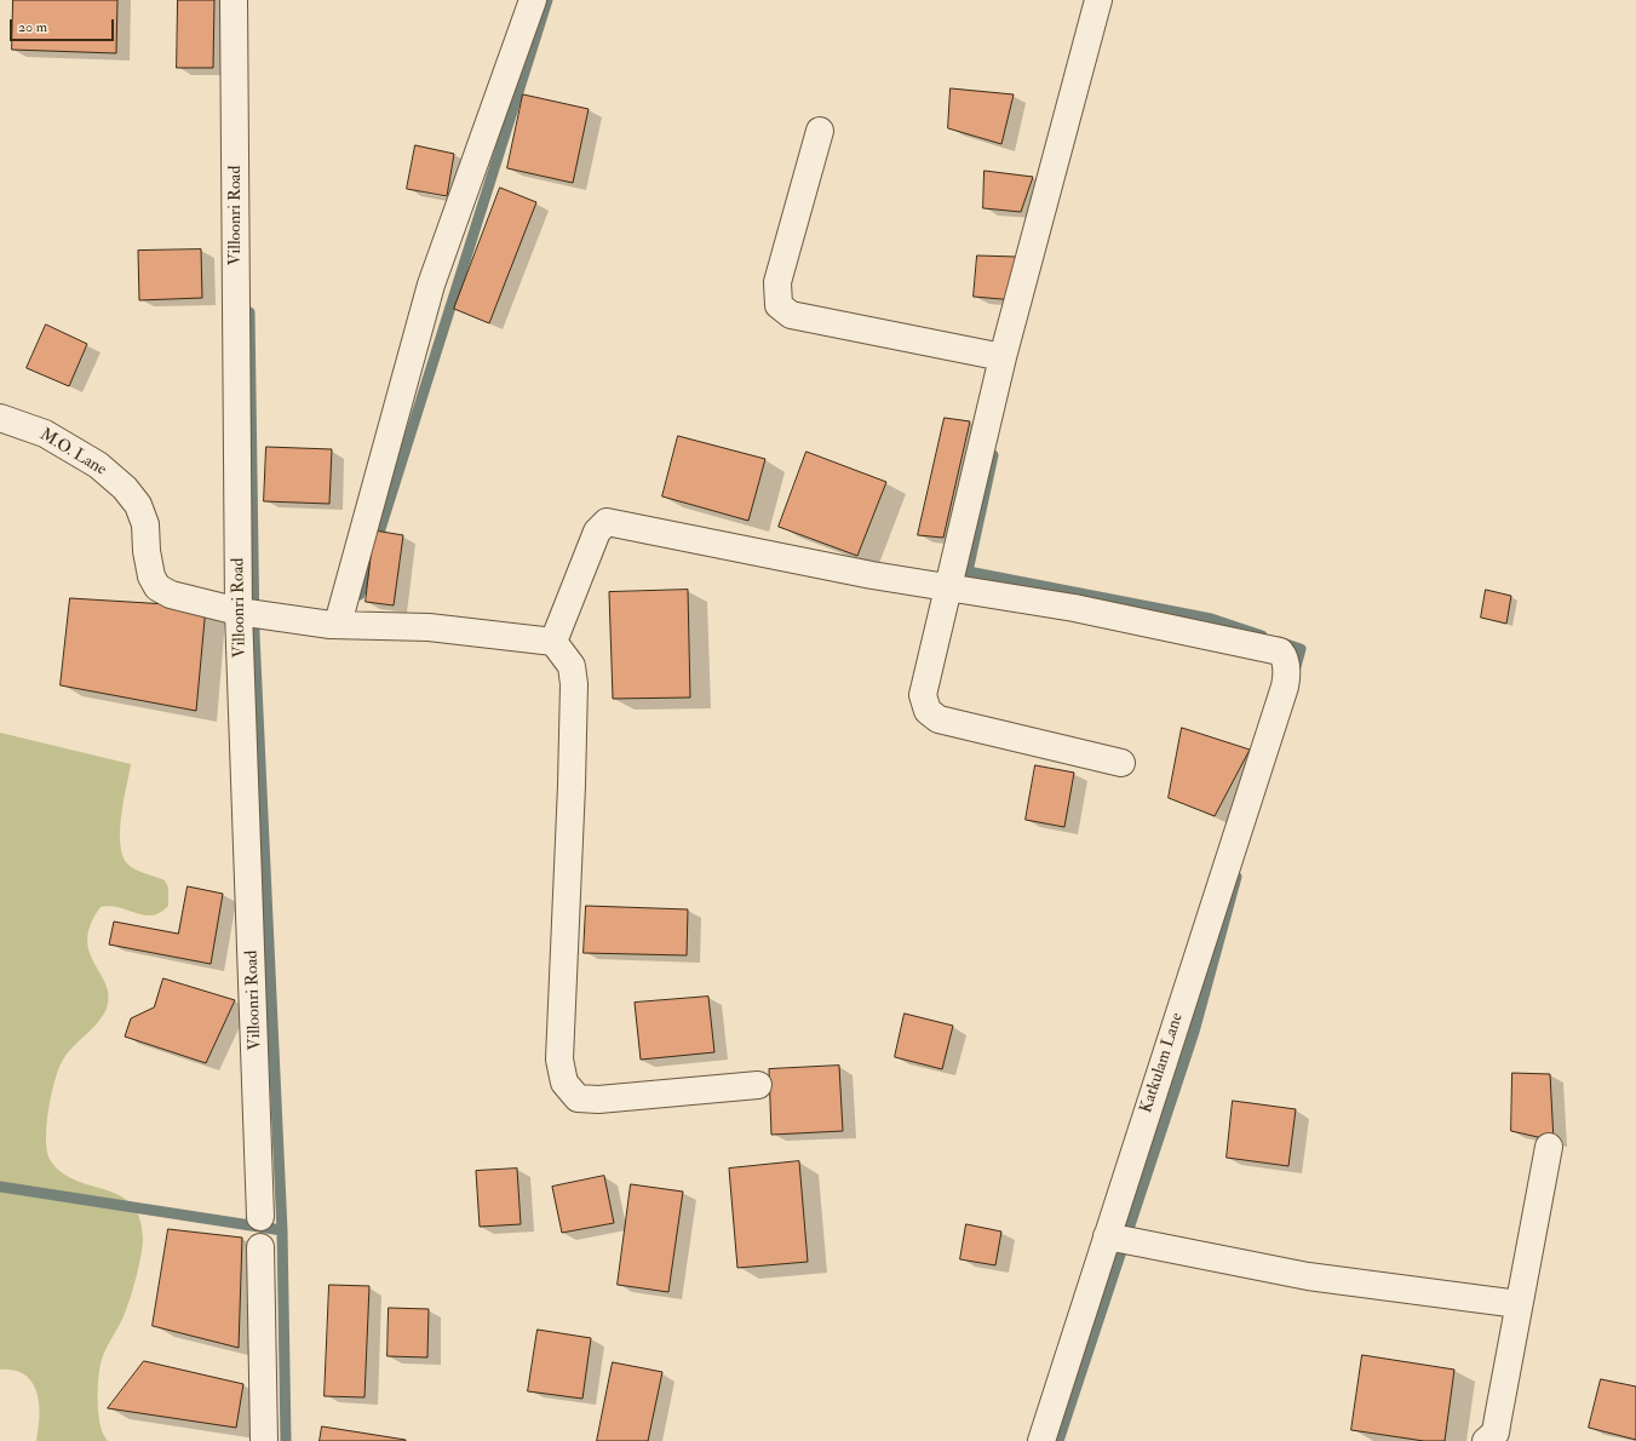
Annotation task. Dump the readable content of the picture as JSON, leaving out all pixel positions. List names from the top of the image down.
{
  "streets": {
    "street": ["Villoonri Road", "M.O. Lane", "Katkulam Lane"]
  },
  "crossings": [
    ["Villoonri Road", "M.O. Lane"],
    ["M.O. Lane", "Katkulam Lane"]
  ],
  "scale_bar": "20 m"
}
